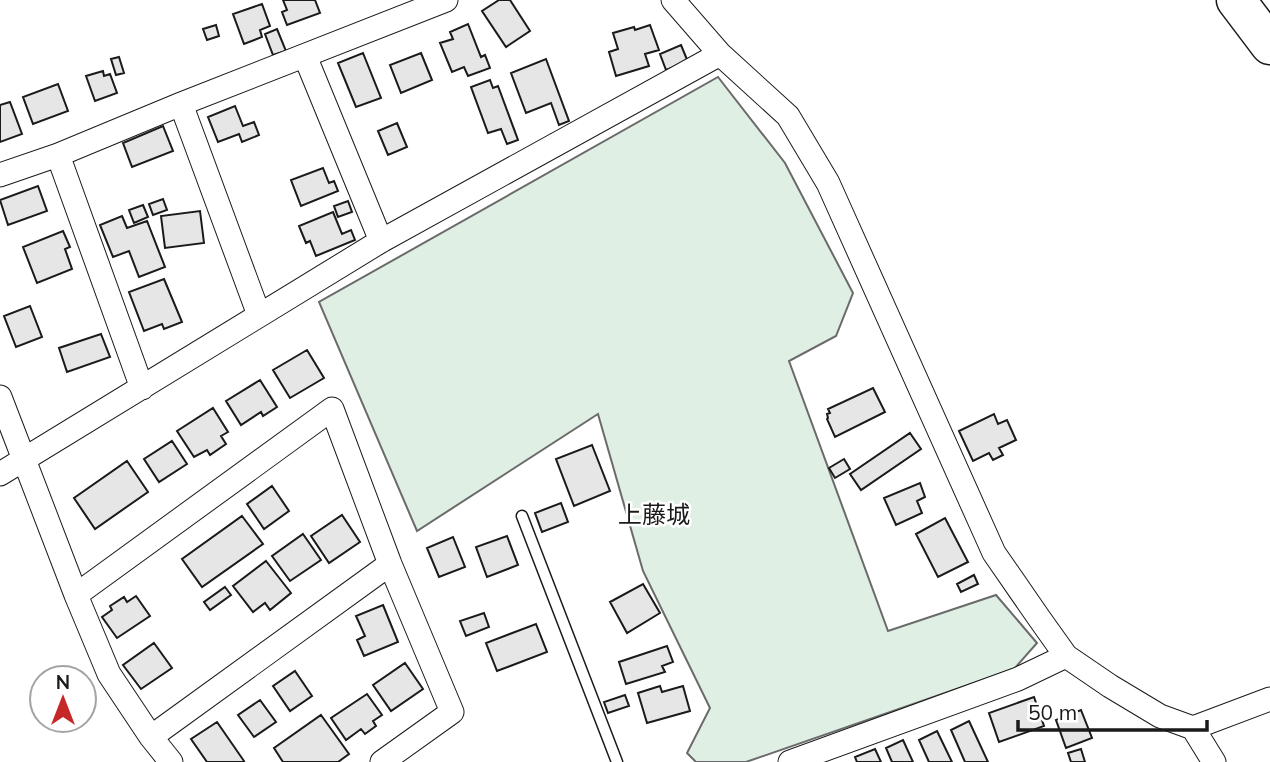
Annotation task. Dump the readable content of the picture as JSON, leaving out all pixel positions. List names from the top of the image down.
{
  "districts": ["上藤城"],
  "scale_bar": "50 m",
  "north": "top"
}
